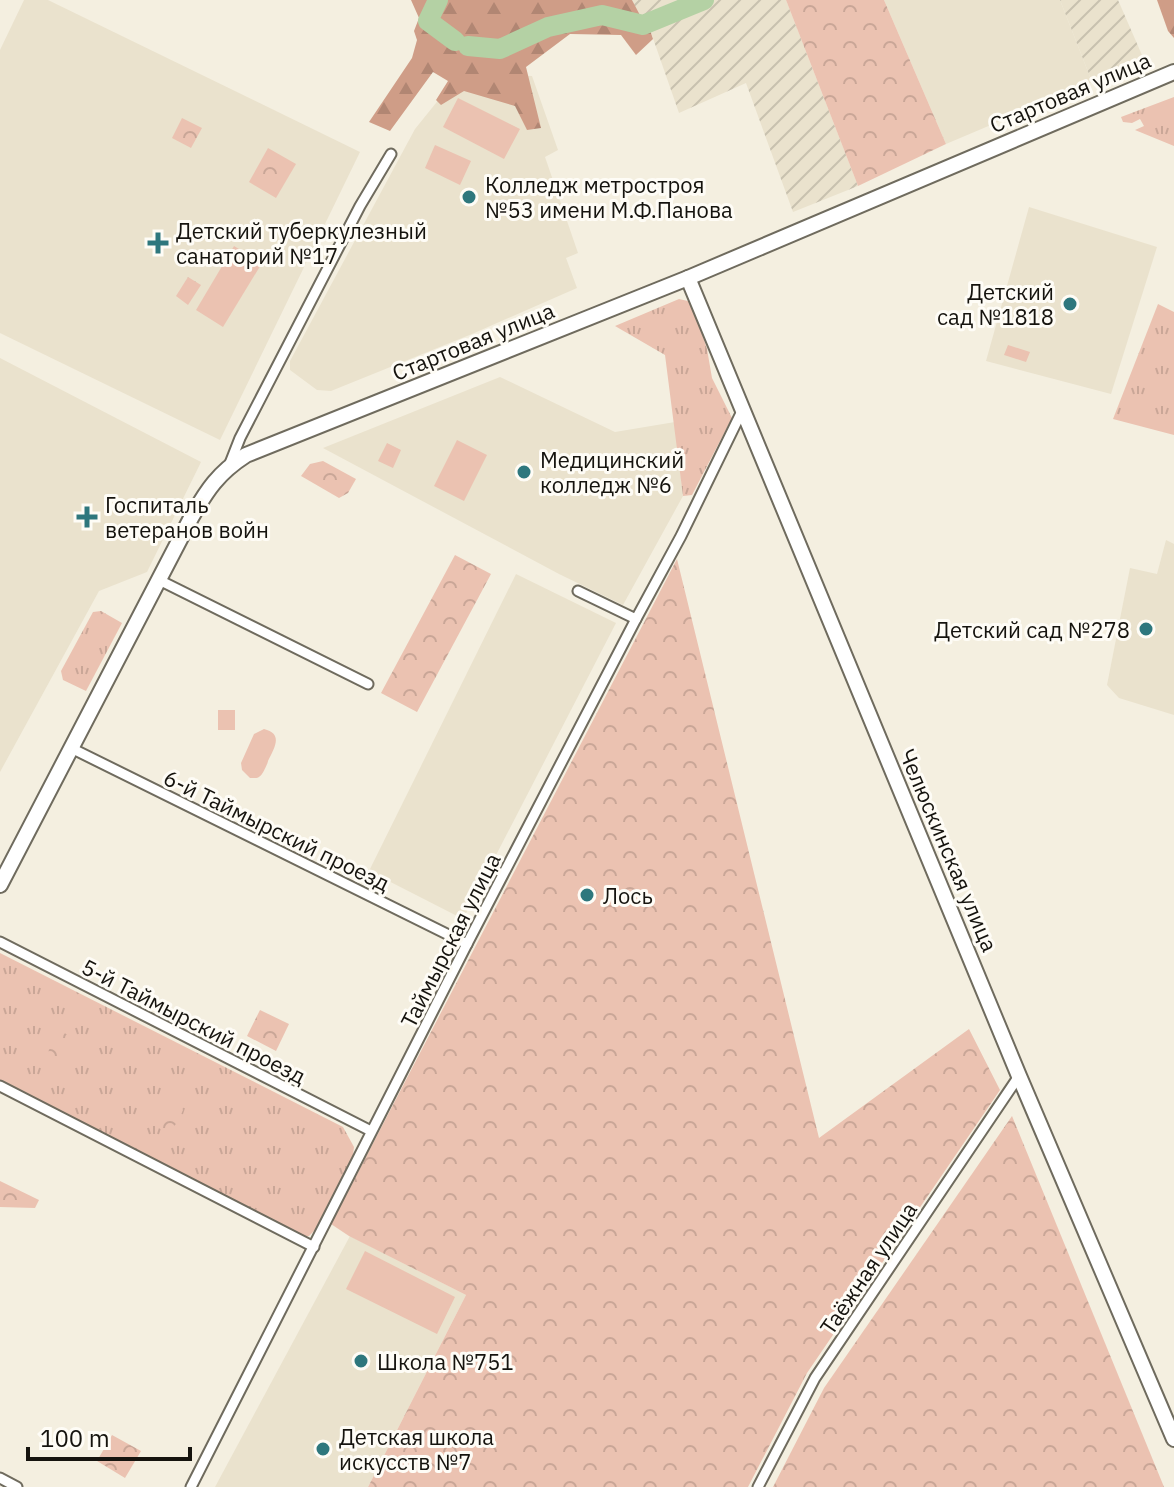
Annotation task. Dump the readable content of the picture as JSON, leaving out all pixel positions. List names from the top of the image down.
{
  "streets": {
    "street": [
      "Стартовая улица",
      "6-й Таймырский проезд",
      "Челюскинская улица",
      "Таймырская улица",
      "5-й Таймырский проезд",
      "Таёжная улица"
    ]
  },
  "crossings": [
    ["Стартовая улица", "6-й Таймырский проезд"],
    ["Стартовая улица", "Челюскинская улица"],
    ["6-й Таймырский проезд", "Таймырская улица"],
    ["Челюскинская улица", "Таймырская улица"],
    ["Челюскинская улица", "Таёжная улица"],
    ["Таймырская улица", "5-й Таймырский проезд"]
  ],
  "places": {
    "other": [
      "Колледж метростроя №53 имени М.Ф.Панова",
      "Детский сад №1818",
      "Медицинский колледж №6",
      "Детский сад №278",
      "Лось",
      "Школа №751",
      "Детская школа искусств №7"
    ],
    "health": ["Детский туберкулезный санаторий №17", "Госпиталь ветеранов войн"]
  },
  "scale_bar": "100 m"
}
